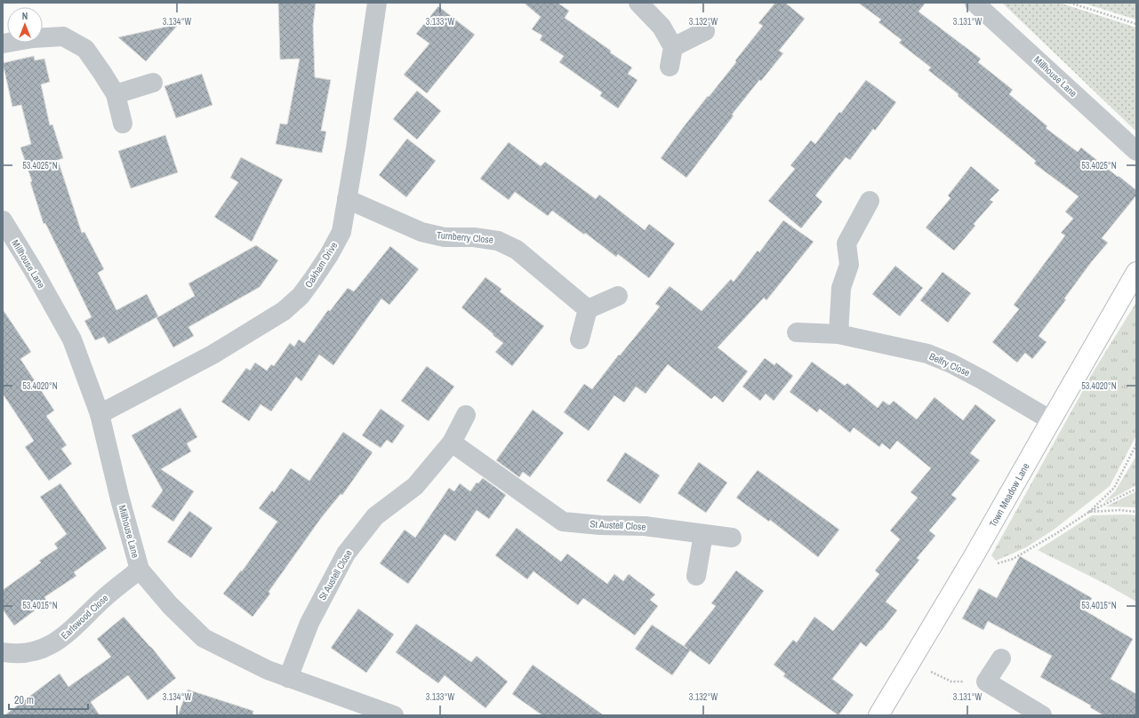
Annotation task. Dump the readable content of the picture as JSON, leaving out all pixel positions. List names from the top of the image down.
{
  "streets": {
    "street": [
      "Millhouse Lane",
      "Turnberry Close",
      "Oakham Drive",
      "Belfry Close",
      "Town Meadow Lane",
      "St Austell Close",
      "Earlswood Close"
    ]
  },
  "crossings": [
    ["Millhouse Lane", "Oakham Drive"],
    ["Millhouse Lane", "St Austell Close"],
    ["Millhouse Lane", "Earlswood Close"],
    ["Turnberry Close", "Oakham Drive"],
    ["Belfry Close", "Town Meadow Lane"]
  ],
  "scale_bar": "20 m",
  "north": "top",
  "coordinates": [
    "3.134°W",
    "3.133°W",
    "3.132°W",
    "3.131°W",
    "53.4025°N",
    "53.4020°N",
    "53.4015°N"
  ]
}
